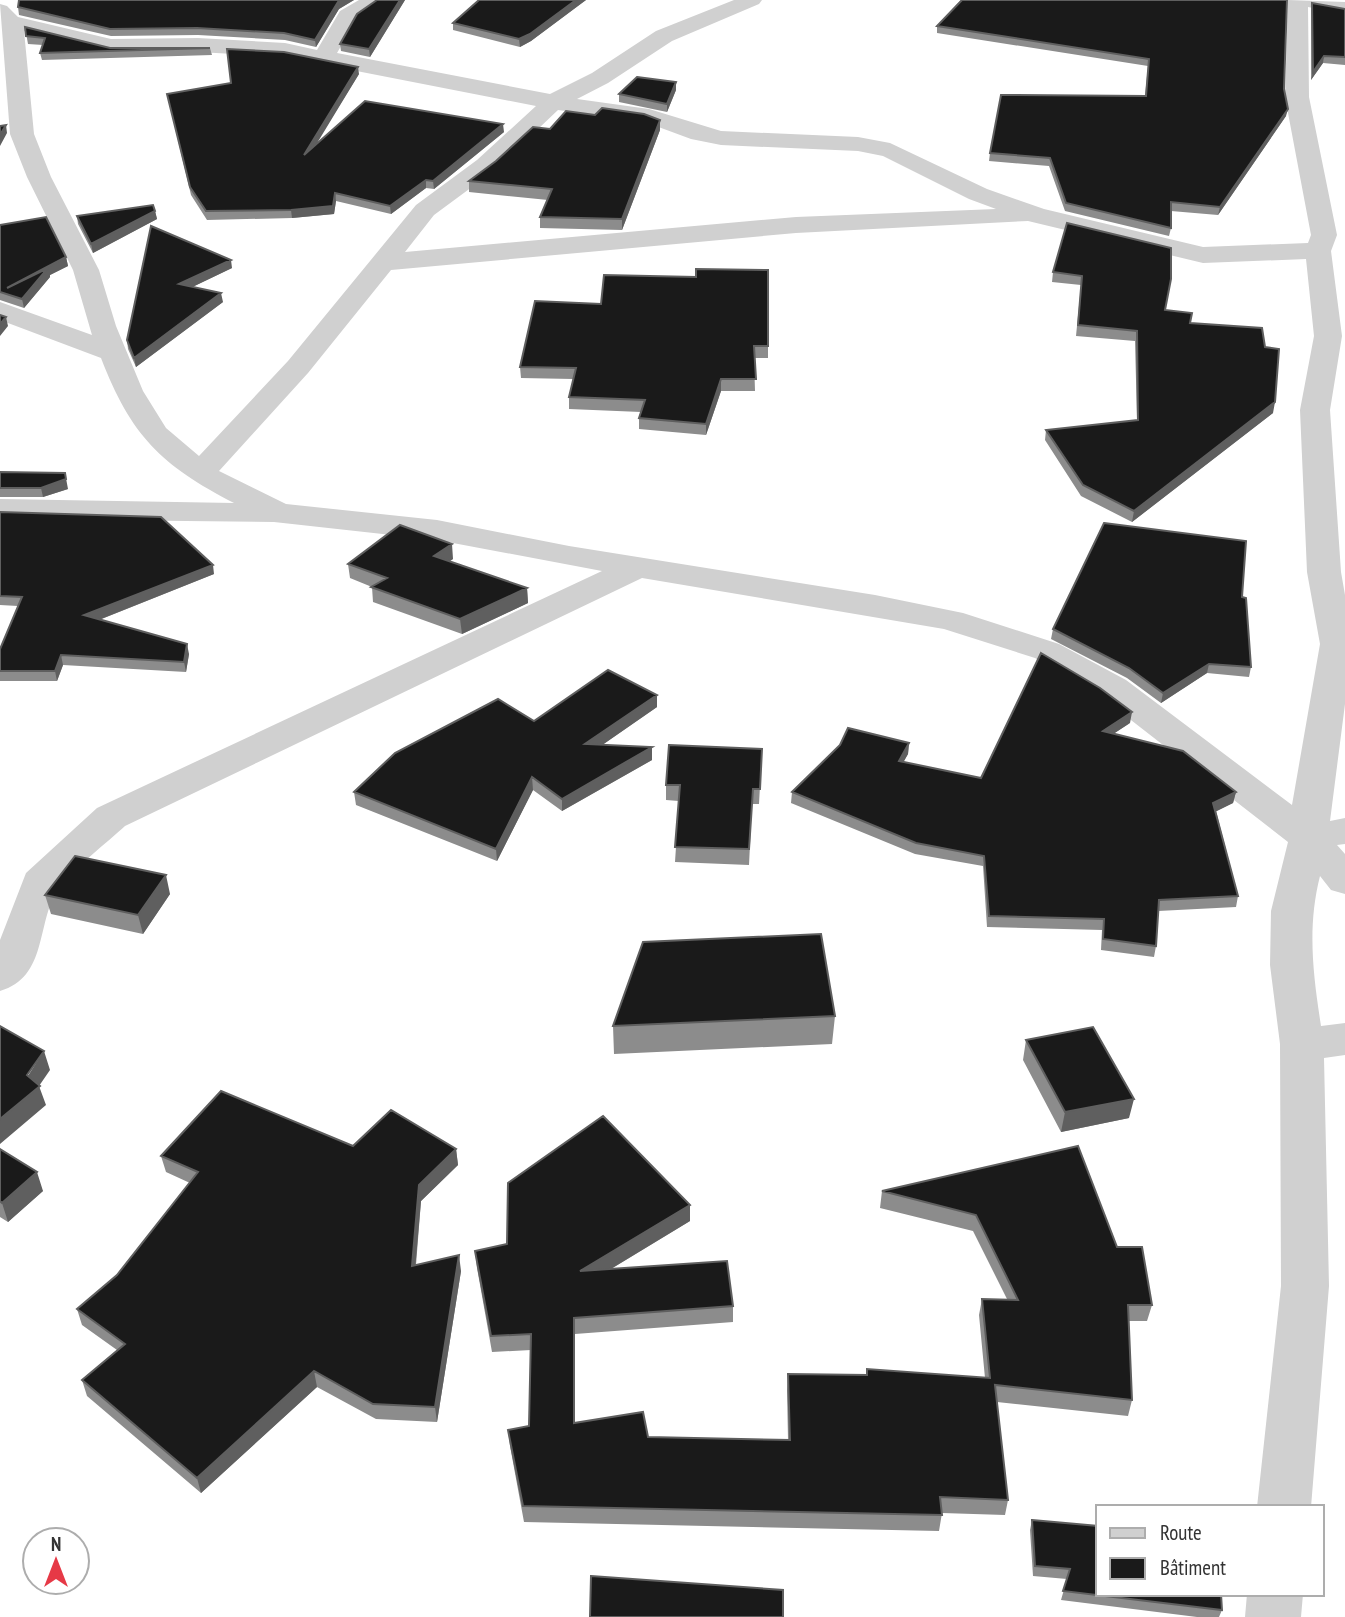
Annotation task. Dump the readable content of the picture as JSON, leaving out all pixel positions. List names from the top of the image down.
{
  "legend": ["Route", "Bâtiment"],
  "north": "top"
}
